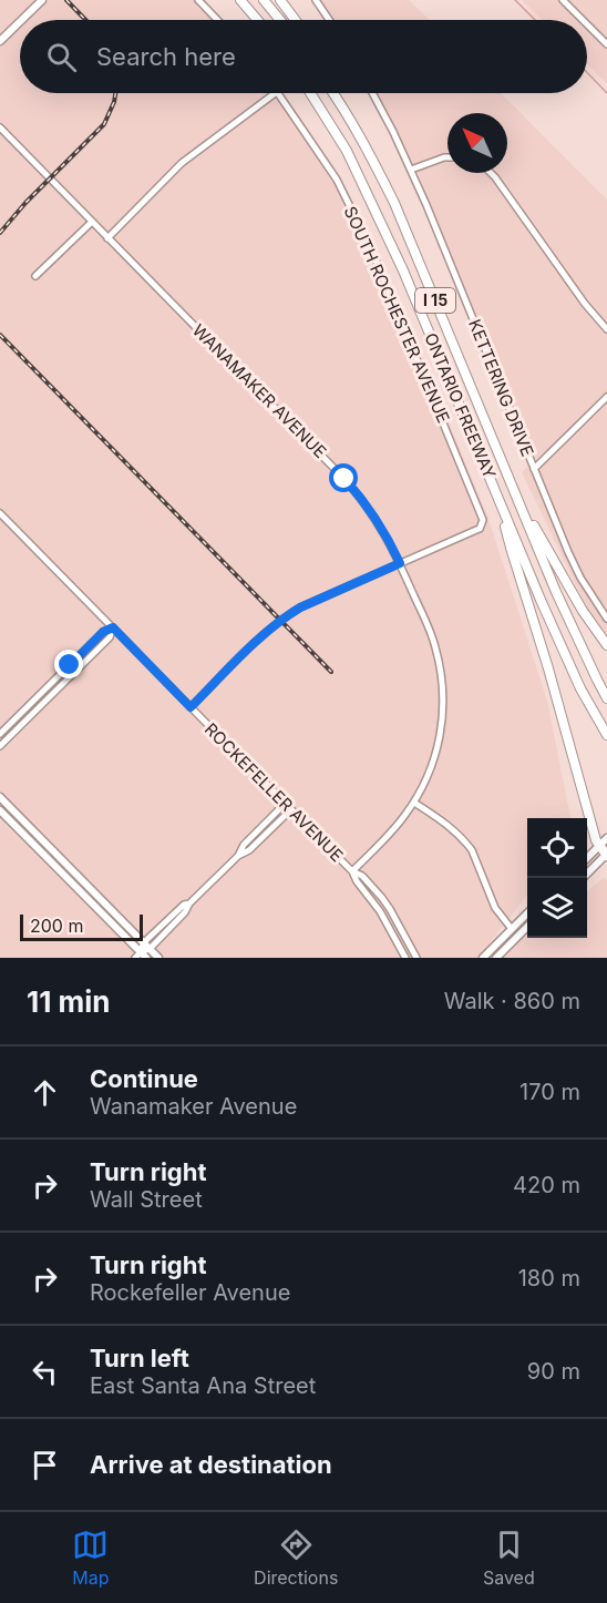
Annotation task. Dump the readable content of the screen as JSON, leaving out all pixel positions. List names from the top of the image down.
{
  "streets": {
    "highway": ["I 15", "ONTARIO FREEWAY"],
    "street": [
      "SOUTH ROCHESTER AVENUE",
      "KETTERING DRIVE",
      "WANAMAKER AVENUE",
      "ROCKEFELLER AVENUE"
    ]
  },
  "crossings": [
    ["SOUTH ROCHESTER AVENUE", "WANAMAKER AVENUE"],
    ["WANAMAKER AVENUE", "ROCKEFELLER AVENUE"]
  ],
  "scale_bar": "200 m",
  "north": "top left",
  "page": {
    "search": "Search here",
    "scale": "200 m",
    "heading": ["11 min", "Walk · 860 m"],
    "list": [
      ["Continue", "Wanamaker Avenue", "170 m"],
      ["Turn right", "Wall Street", "420 m"],
      ["Turn right", "Rockefeller Avenue", "180 m"],
      ["Turn left", "East Santa Ana Street", "90 m"],
      "Arrive at destination"
    ],
    "nav": ["Map", "Directions", "Saved"]
  }
}
